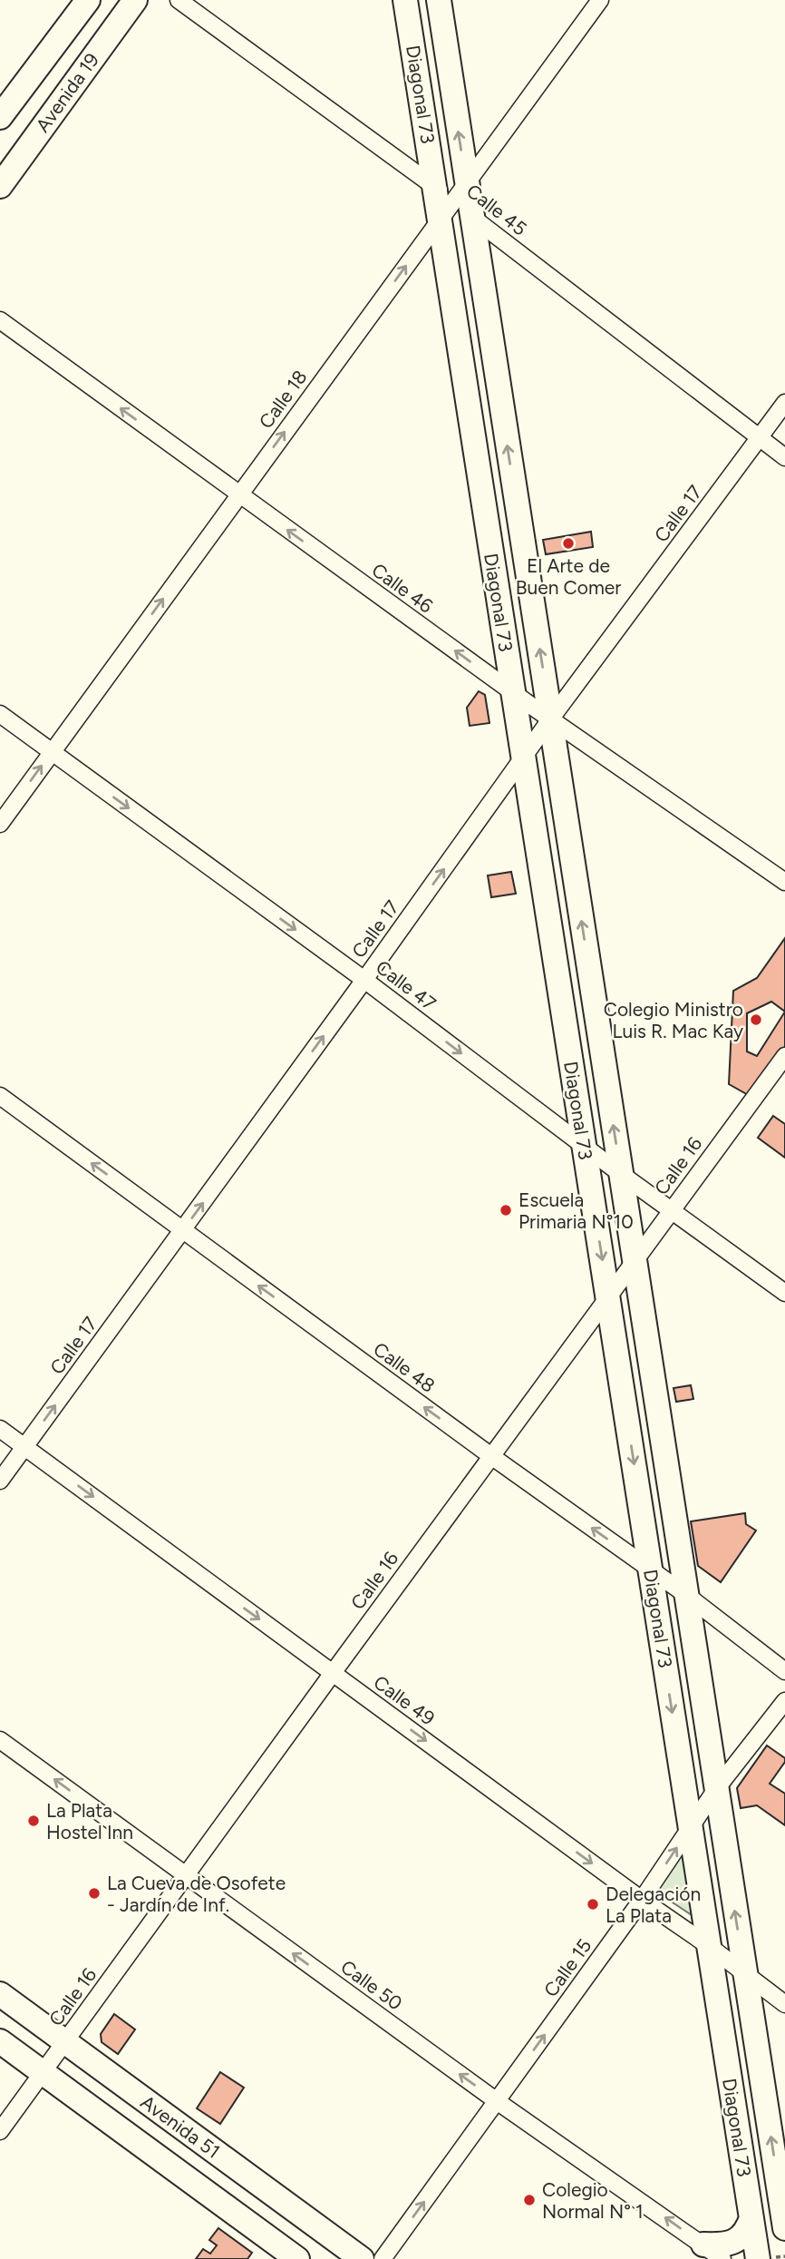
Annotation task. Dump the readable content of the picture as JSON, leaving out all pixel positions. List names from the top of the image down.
{
  "streets": {
    "main road": ["Avenida 19", "Diagonal 73", "Avenida 51"],
    "street": [
      "Calle 45",
      "Calle 18",
      "Calle 17",
      "Calle 46",
      "Calle 47",
      "Calle 16",
      "Calle 48",
      "Calle 49",
      "Calle 15",
      "Calle 50"
    ]
  },
  "crossings": [
    ["Diagonal 73", "Calle 45"],
    ["Diagonal 73", "Calle 18"],
    ["Diagonal 73", "Calle 17"],
    ["Diagonal 73", "Calle 46"],
    ["Diagonal 73", "Calle 47"],
    ["Diagonal 73", "Calle 16"],
    ["Diagonal 73", "Calle 48"],
    ["Diagonal 73", "Calle 49"],
    ["Diagonal 73", "Calle 15"],
    ["Calle 45", "Calle 17"],
    ["Calle 18", "Calle 46"],
    ["Calle 18", "Calle 47"],
    ["Calle 17", "Calle 46"],
    ["Calle 17", "Calle 47"],
    ["Calle 17", "Calle 48"],
    ["Calle 17", "Calle 49"],
    ["Calle 47", "Calle 16"],
    ["Calle 16", "Calle 48"],
    ["Calle 16", "Calle 49"],
    ["Calle 16", "Calle 50"],
    ["Calle 16", "Avenida 51"],
    ["Calle 49", "Calle 15"],
    ["Calle 15", "Calle 50"]
  ],
  "one_way": [
    "Calle 18",
    "Calle 17",
    "Calle 46",
    "Calle 47",
    "Calle 48",
    "Calle 49",
    "Calle 15",
    "Calle 50"
  ],
  "places": [
    "El Arte de Buen Comer",
    "Colegio Ministro Luis R. Mac Kay",
    "Escuela Primaria N°10",
    "La Plata Hostel Inn",
    "La Cueva de Osofete - Jardín de Inf.",
    "Delegación La Plata",
    "Colegio Normal N° 1"
  ]
}
